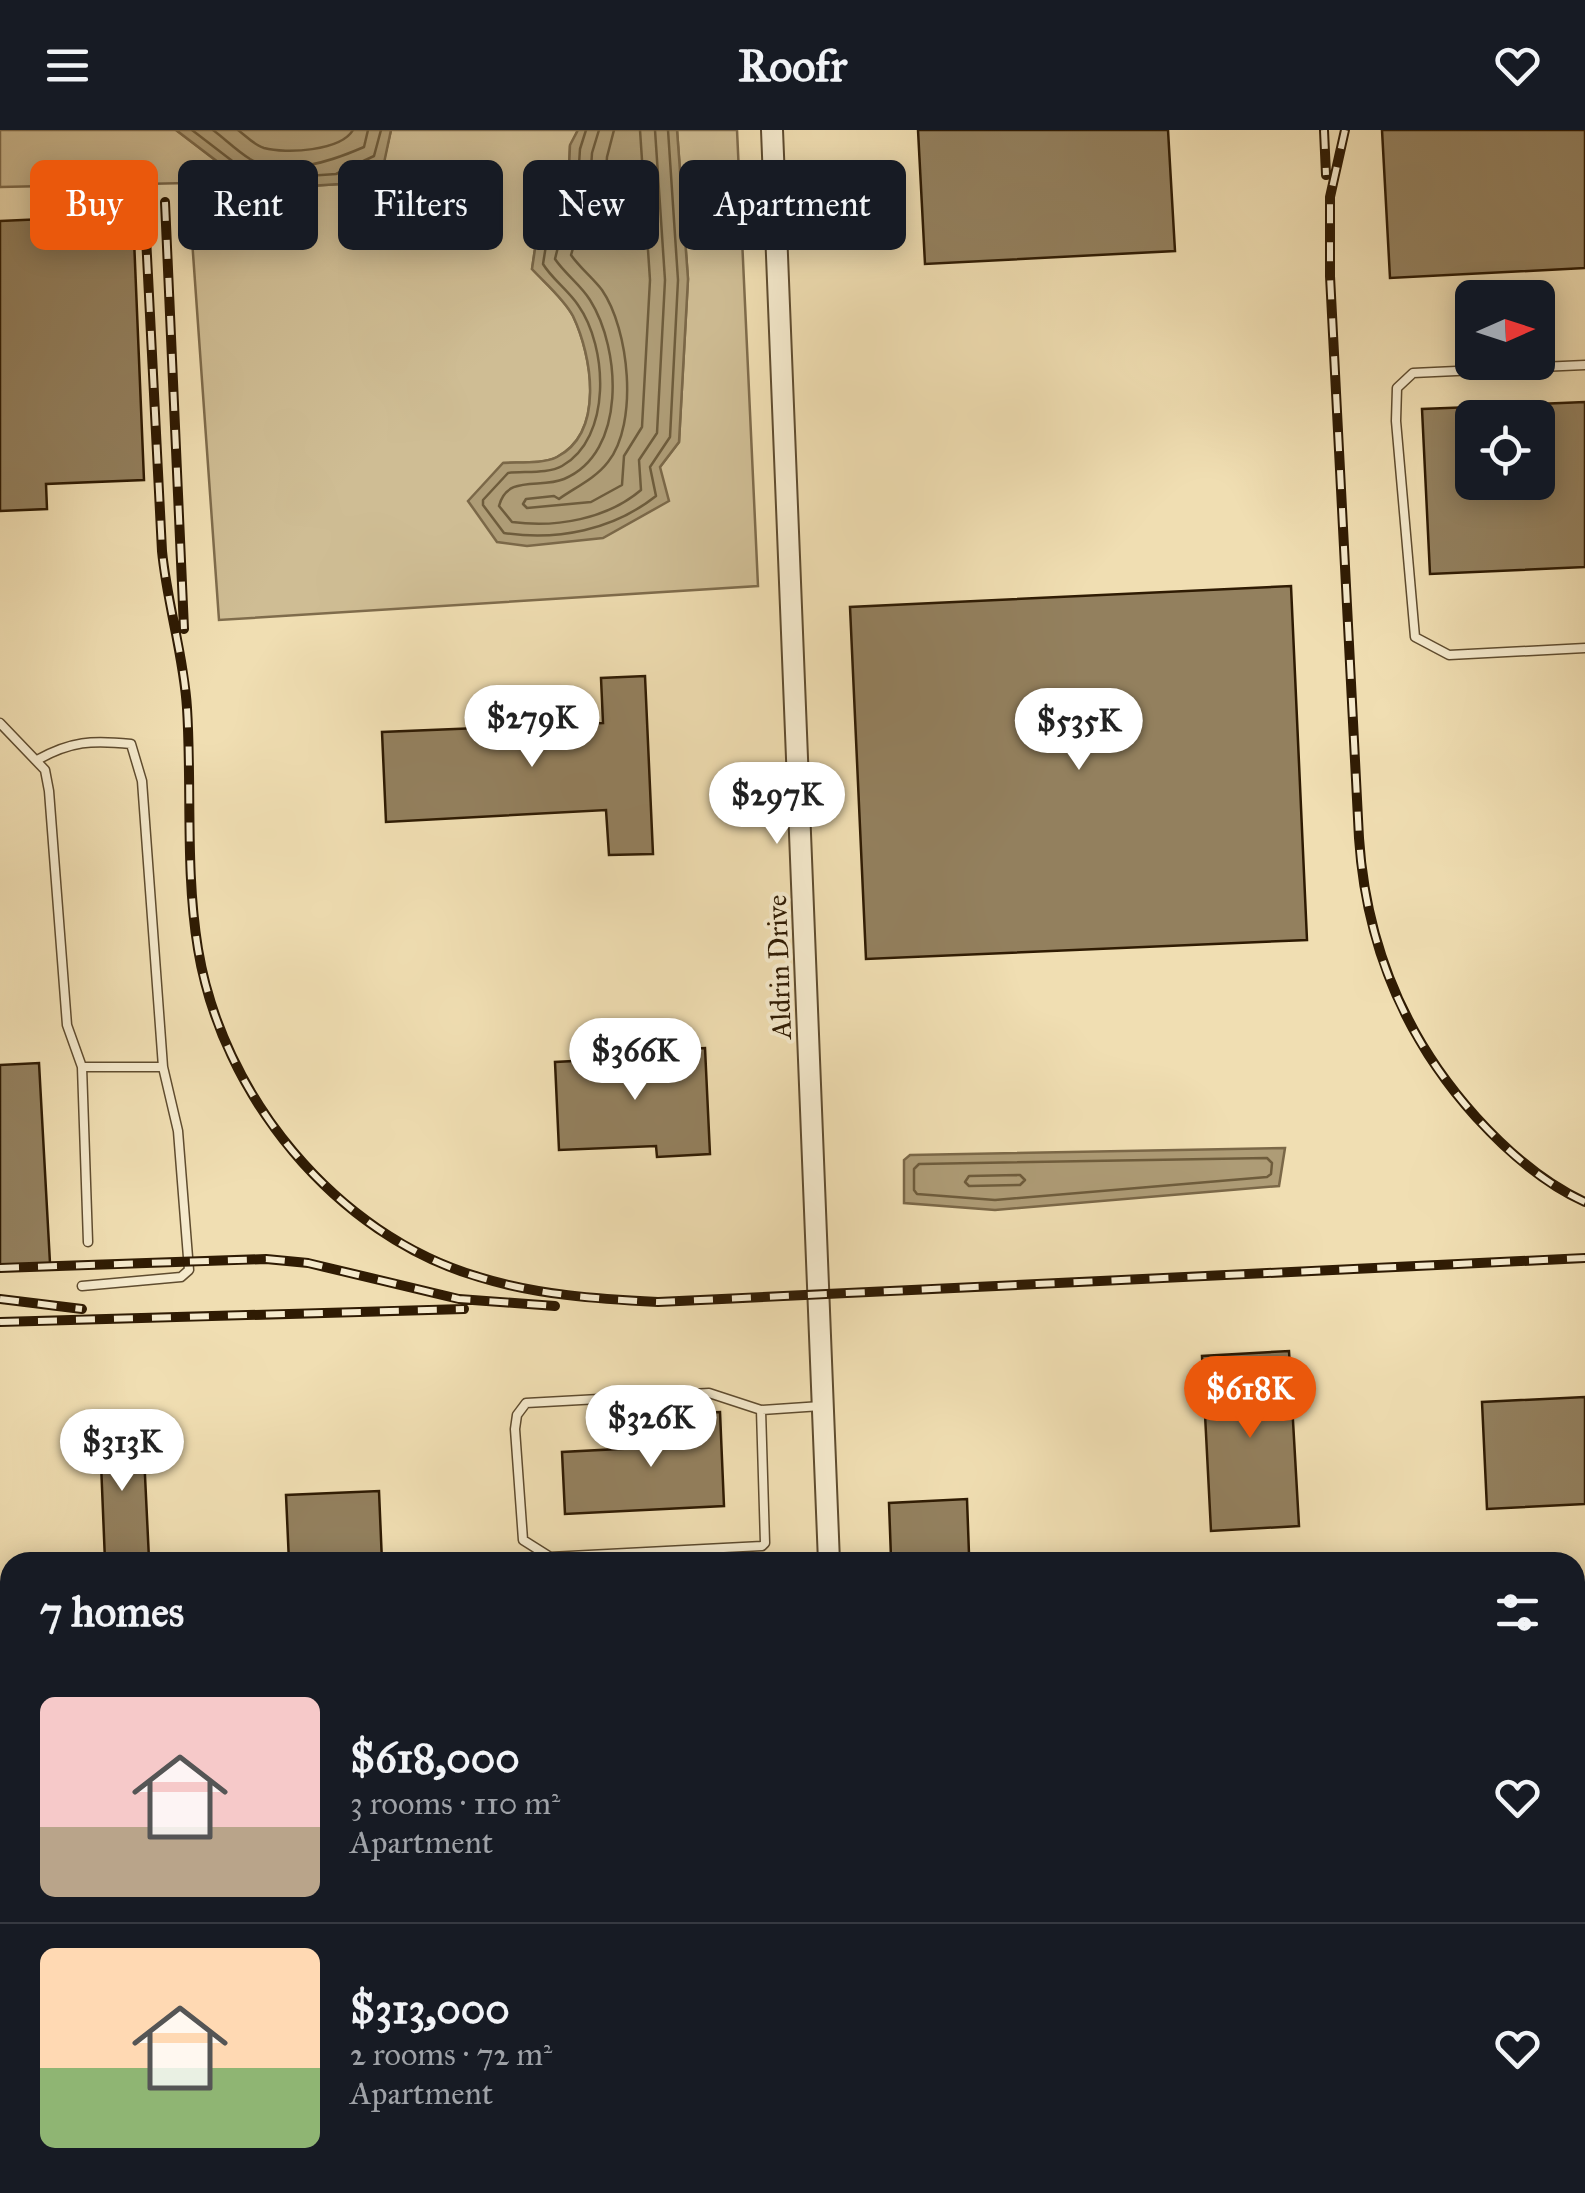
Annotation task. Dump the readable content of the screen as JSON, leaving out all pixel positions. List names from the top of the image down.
{
  "streets": {
    "street": ["Aldrin Drive"]
  },
  "north": "right",
  "page": {
    "header": "Roofr",
    "chip": [
      "Buy",
      "Rent",
      "Filters",
      "New",
      "Apartment"
    ],
    "price": [
      "$279K",
      "$535K",
      "$297K",
      "$366K",
      "$618K",
      "$326K",
      "$313K"
    ],
    "heading": "7 homes",
    "list": [
      {
        "name": "$618,000",
        "note": "3 rooms · 110 m² · Apartment"
      },
      {
        "name": "$313,000",
        "note": "2 rooms · 72 m² · Apartment"
      }
    ]
  }
}
